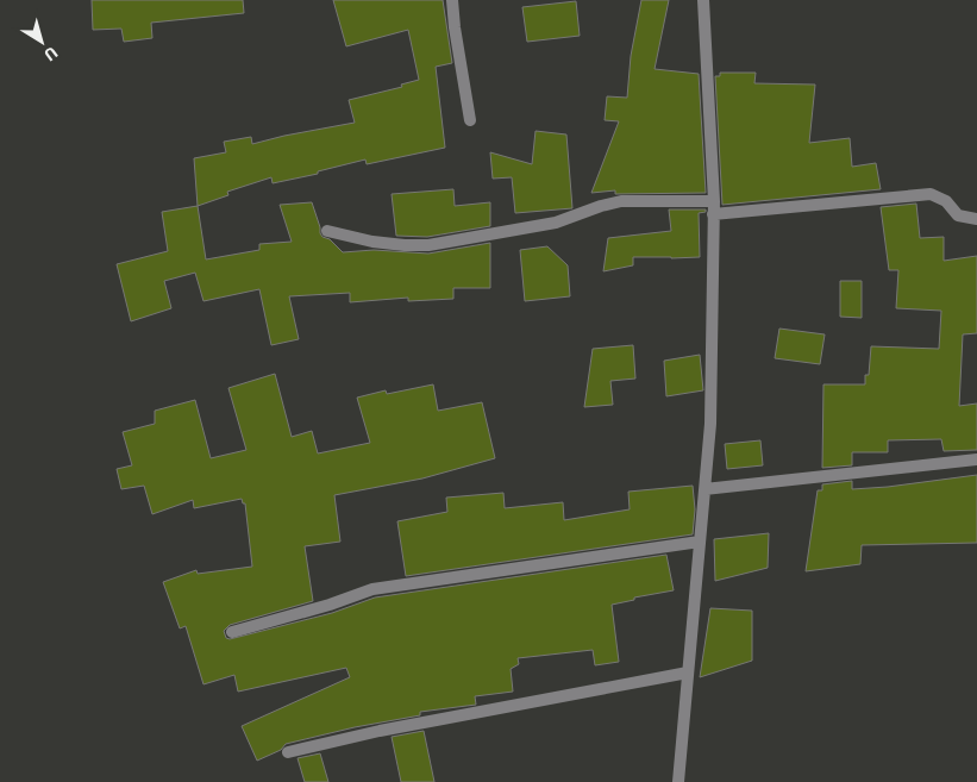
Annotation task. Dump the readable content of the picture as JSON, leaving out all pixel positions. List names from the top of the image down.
{
  "north": "bottom right"
}
